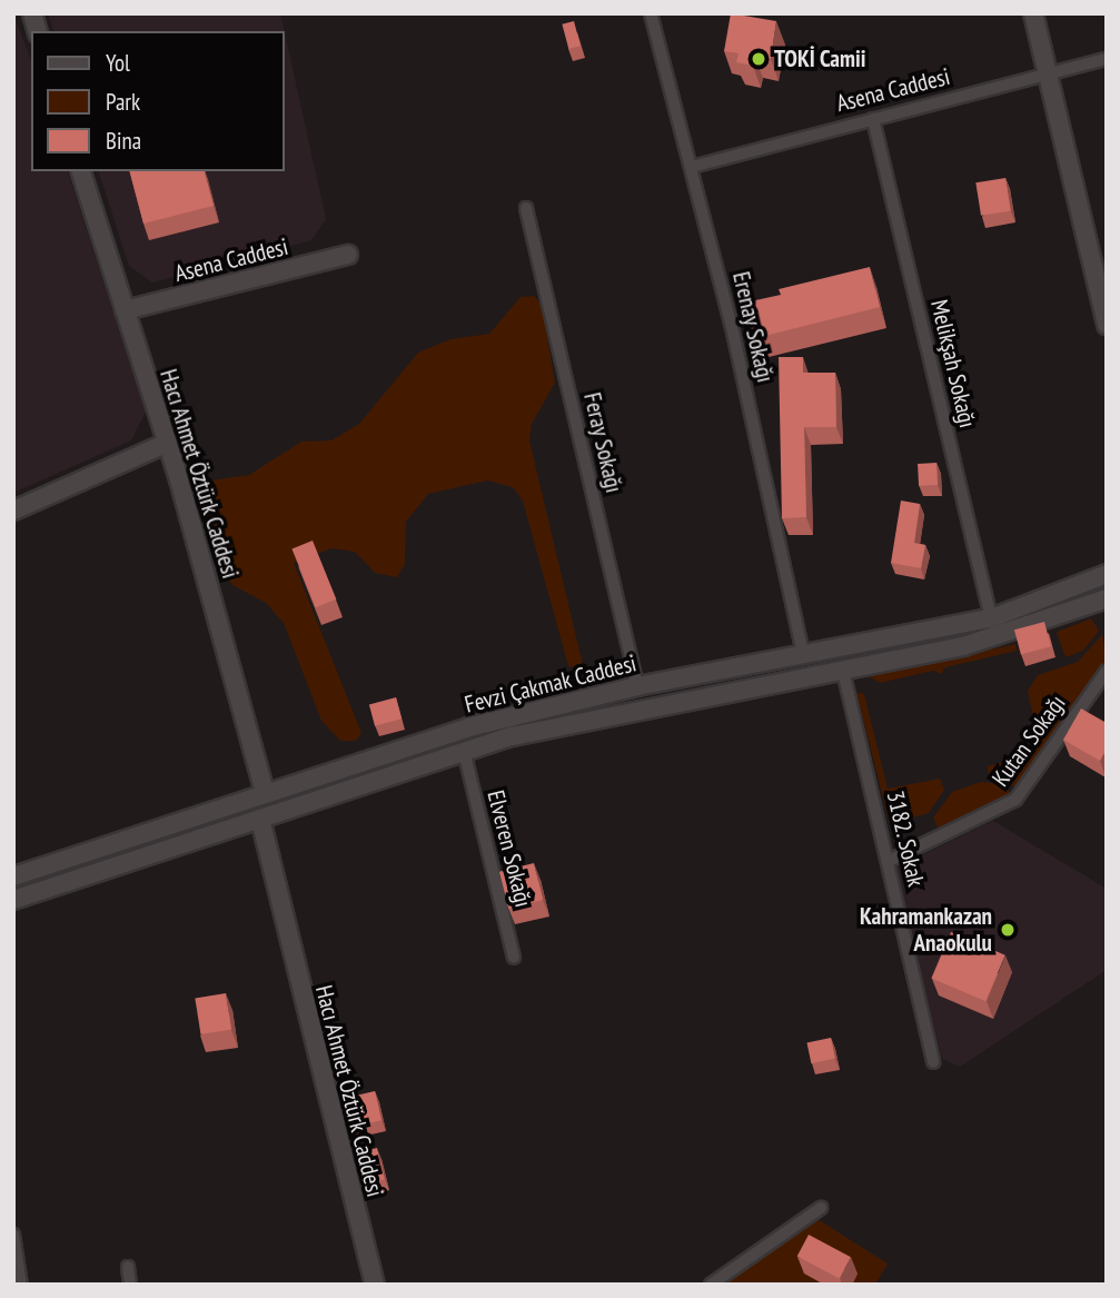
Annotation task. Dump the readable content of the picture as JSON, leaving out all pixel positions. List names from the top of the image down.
{
  "streets": {
    "main road": ["Asena Caddesi", "Hacı Ahmet Öztürk Caddesi", "Fevzi Çakmak Caddesi"],
    "street": [
      "Erenay Sokağı",
      "Melikşah Sokağı",
      "Feray Sokağı",
      "Kutan Sokağı",
      "3182. Sokak",
      "Elveren Sokağı"
    ]
  },
  "crossings": [
    ["Asena Caddesi", "Erenay Sokağı"],
    ["Asena Caddesi", "Melikşah Sokağı"],
    ["Asena Caddesi", "Hacı Ahmet Öztürk Caddesi"],
    ["Erenay Sokağı", "Fevzi Çakmak Caddesi"],
    ["Melikşah Sokağı", "Fevzi Çakmak Caddesi"],
    ["Feray Sokağı", "Fevzi Çakmak Caddesi"],
    ["Hacı Ahmet Öztürk Caddesi", "Fevzi Çakmak Caddesi"],
    ["Fevzi Çakmak Caddesi", "3182. Sokak"],
    ["Fevzi Çakmak Caddesi", "Elveren Sokağı"],
    ["Kutan Sokağı", "3182. Sokak"]
  ],
  "places": ["TOKİ Camii", "Kahramankazan Anaokulu"],
  "legend": ["Yol", "Park", "Bina"]
}
